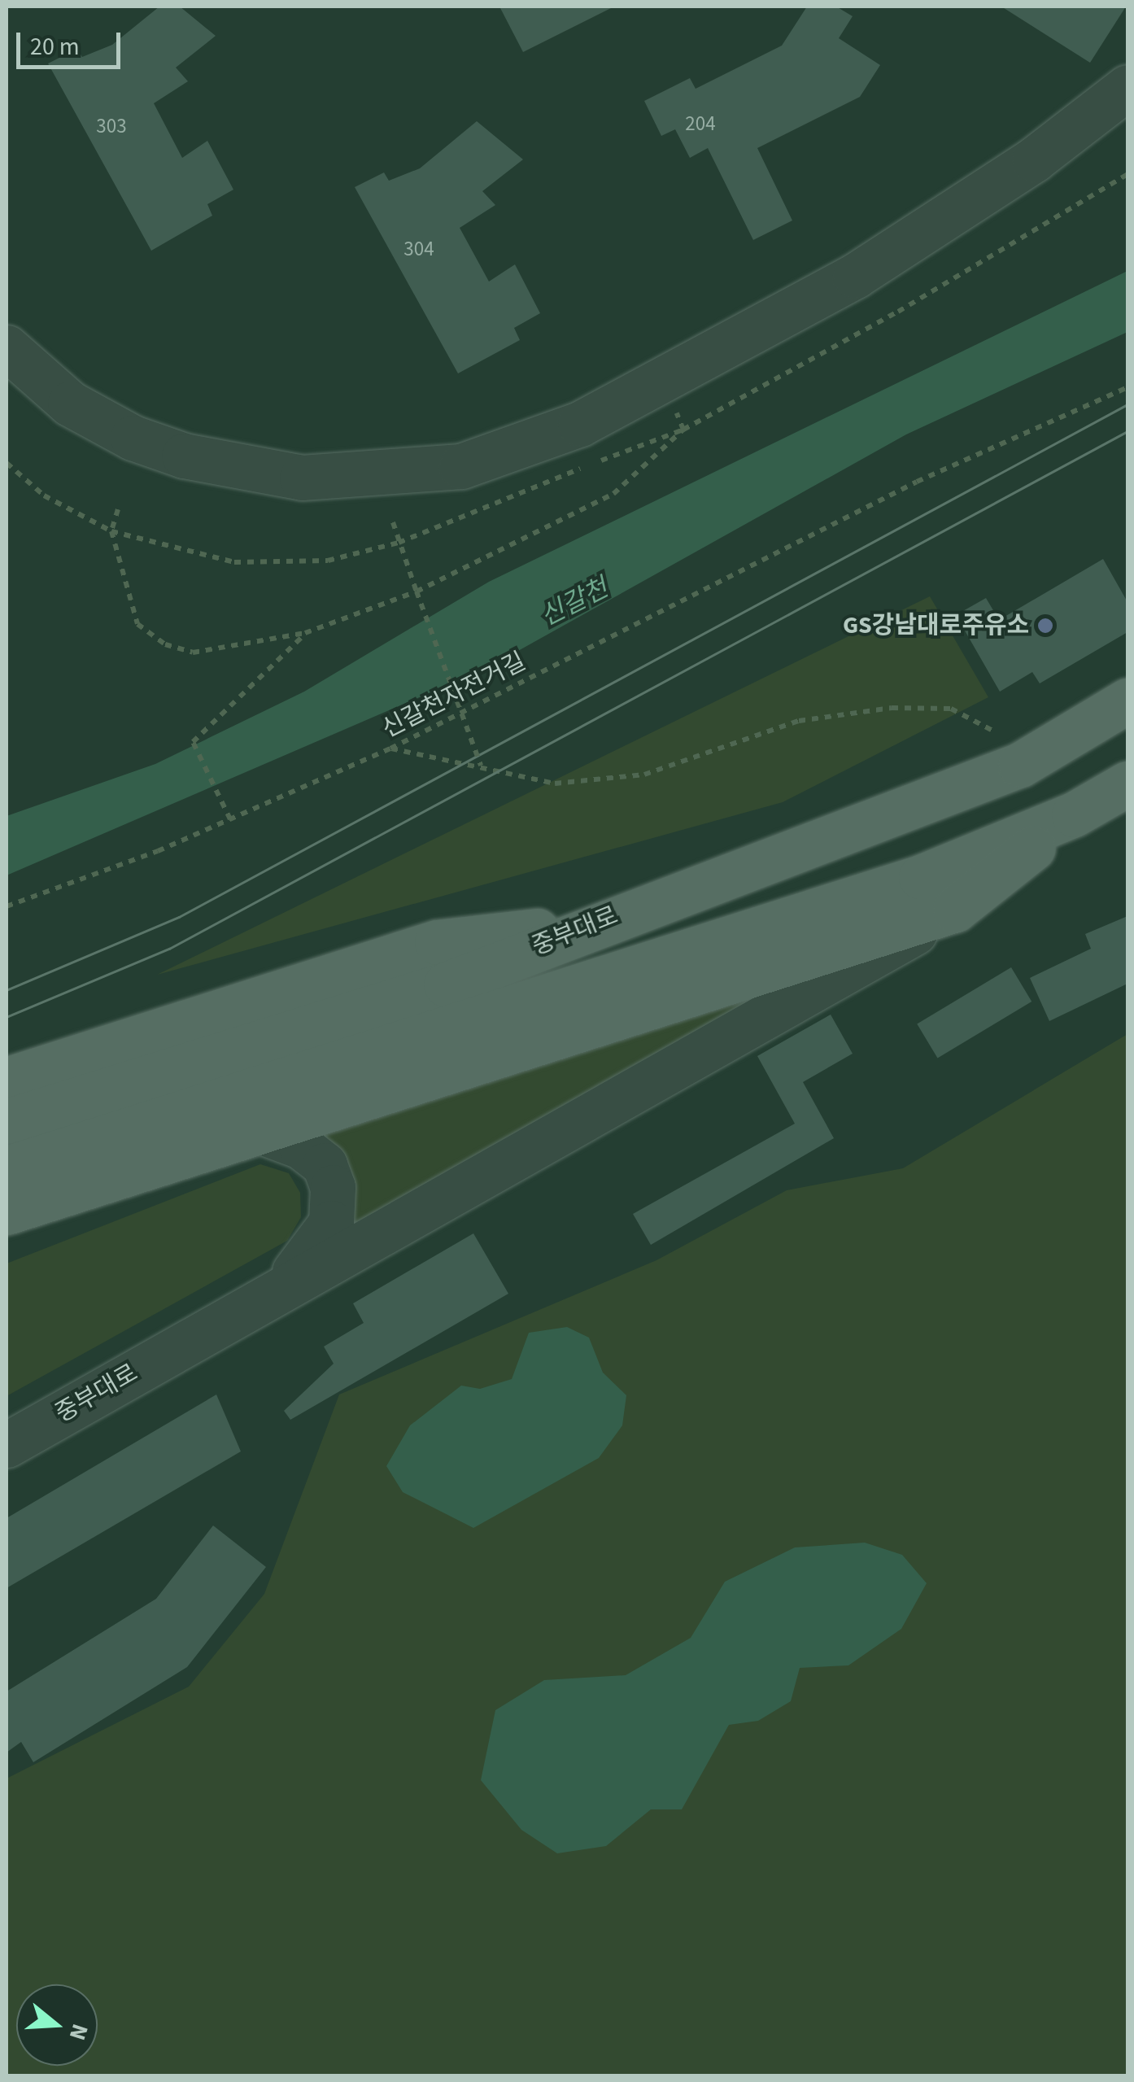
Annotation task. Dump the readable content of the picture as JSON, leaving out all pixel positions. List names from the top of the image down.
{
  "streets": {
    "main road": ["중부대로"],
    "path": ["신갈천자전거길"]
  },
  "water": ["신갈천"],
  "places": ["GS강남대로주유소"],
  "house_numbers": ["204", "303", "304"],
  "scale_bar": "20 m",
  "north": "right"
}
